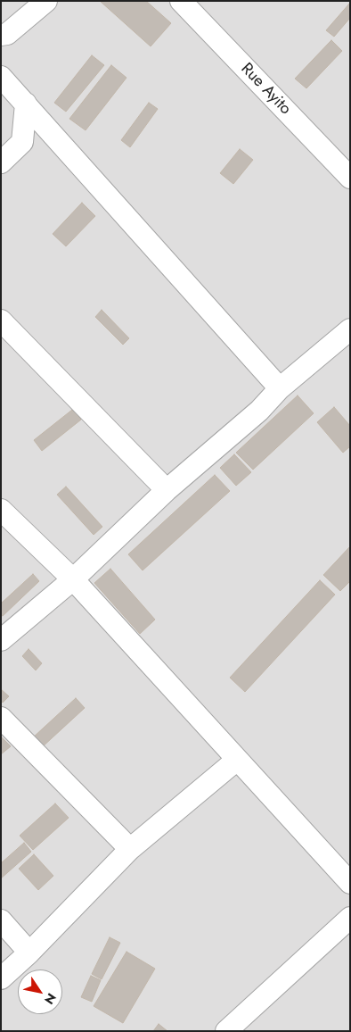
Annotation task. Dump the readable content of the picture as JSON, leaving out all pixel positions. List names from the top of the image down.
{
  "streets": {
    "street": ["Rue Ayito"]
  },
  "north": "bottom right"
}
